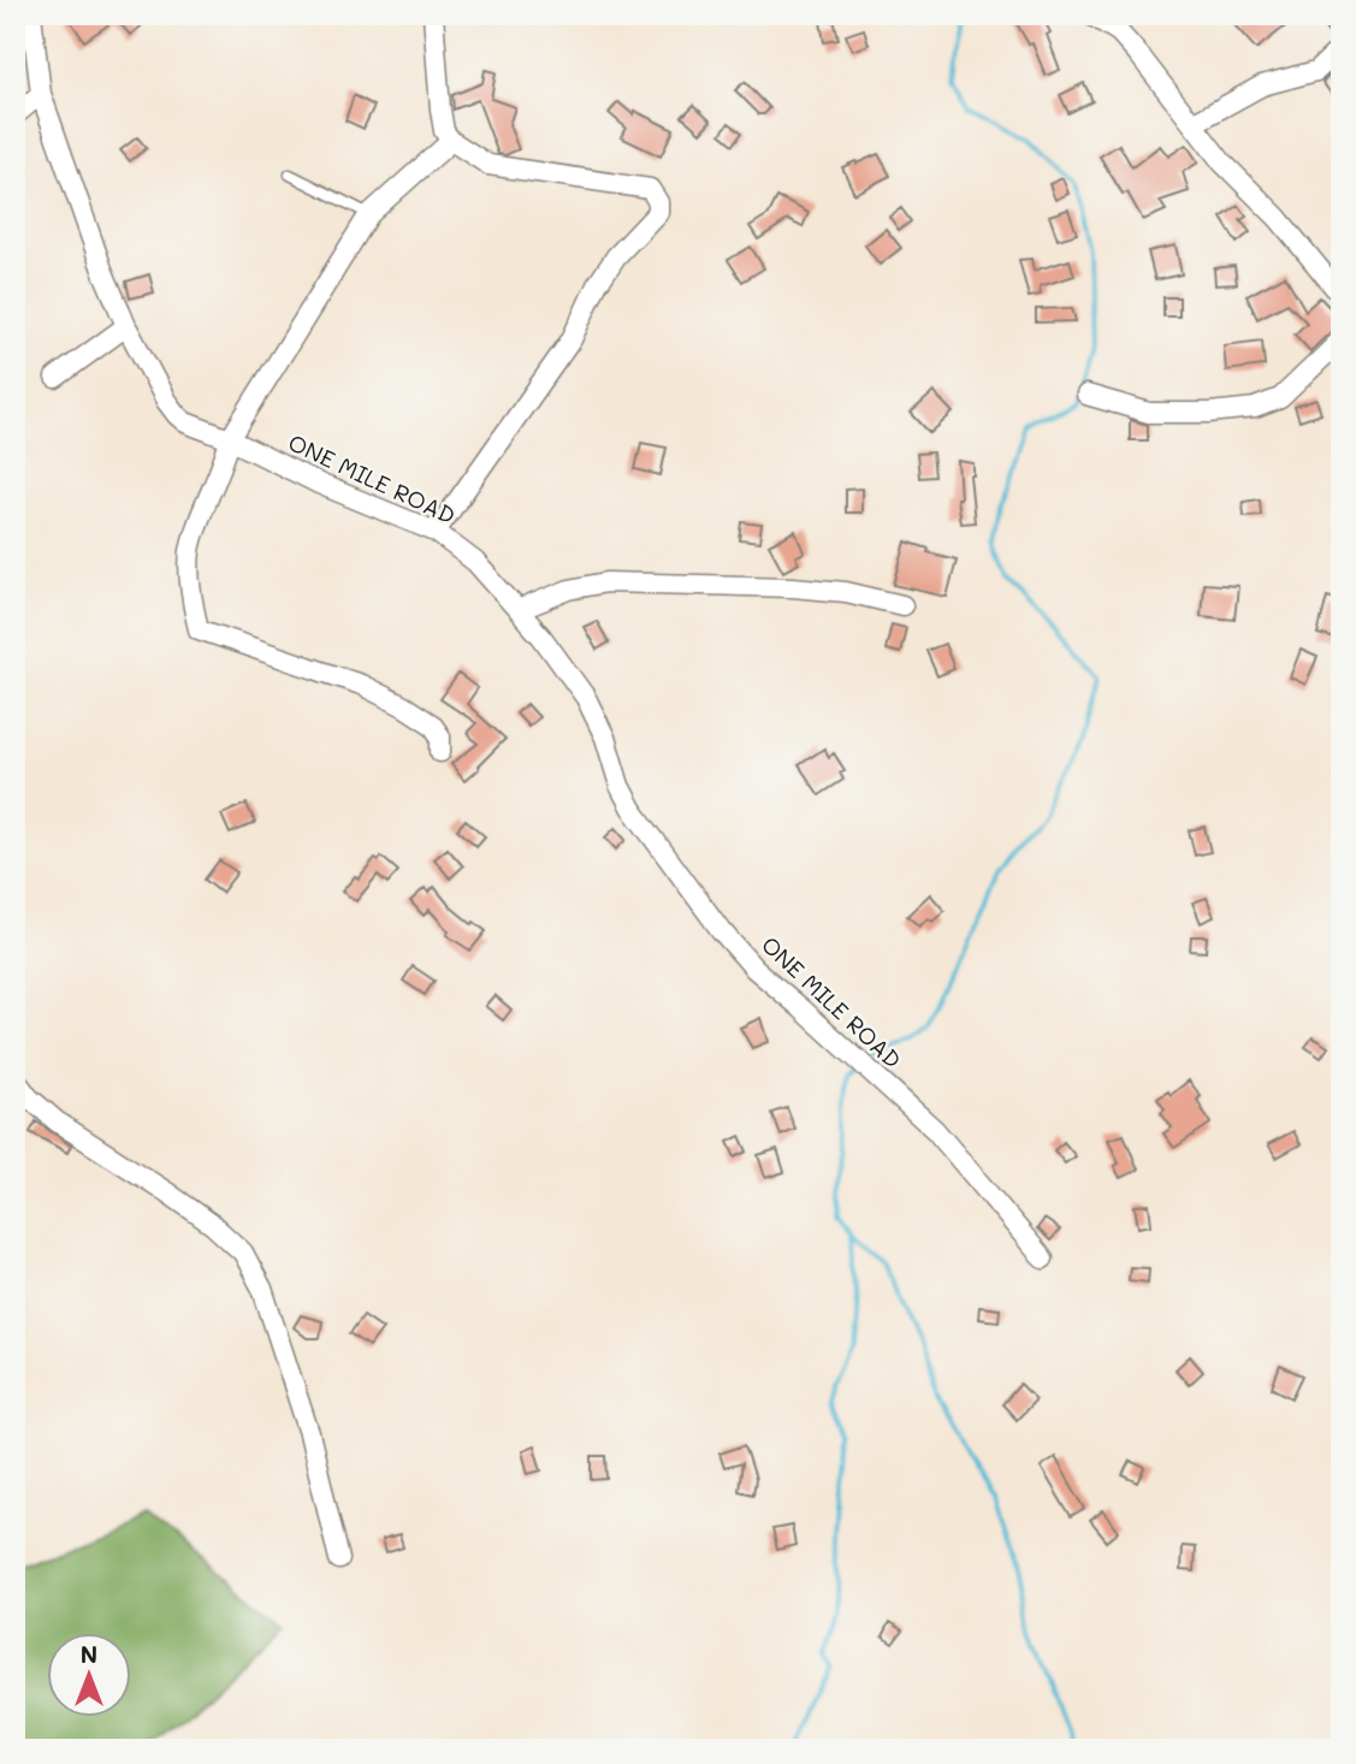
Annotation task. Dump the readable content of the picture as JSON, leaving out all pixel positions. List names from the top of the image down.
{
  "streets": {
    "street": ["ONE MILE ROAD"]
  },
  "north": "top"
}
